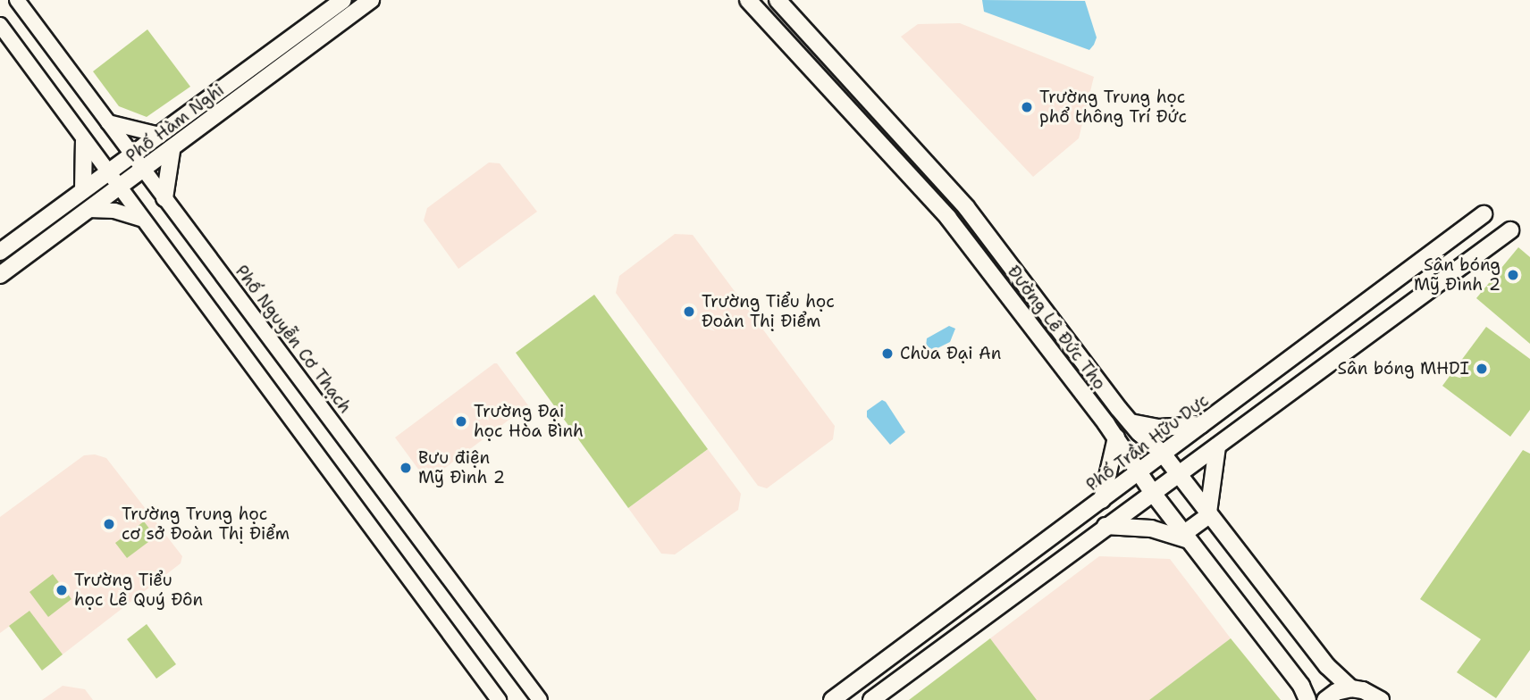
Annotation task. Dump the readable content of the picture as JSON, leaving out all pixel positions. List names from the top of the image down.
{
  "streets": {
    "main road": ["Phố Hàm Nghi", "Đường Lê Đức Thọ", "Phố Trần Hữu Dực"],
    "street": ["Phố Nguyễn Cơ Thạch"]
  },
  "crossings": [
    ["Phố Hàm Nghi", "Phố Nguyễn Cơ Thạch"],
    ["Đường Lê Đức Thọ", "Phố Trần Hữu Dực"]
  ],
  "places": [
    "Trường Trung học phổ thông Trí Đức",
    "Sân bóng Mỹ Đình 2",
    "Trường Tiểu học Đoàn Thị Điểm",
    "Chùa Đại An",
    "Sân bóng MHDI",
    "Trường Đại học Hòa Bình",
    "Bưu điện Mỹ Đình 2",
    "Trường Trung học cơ sở Đoàn Thị Điểm",
    "Trường Tiểu học Lê Quý Đôn"
  ]
}
